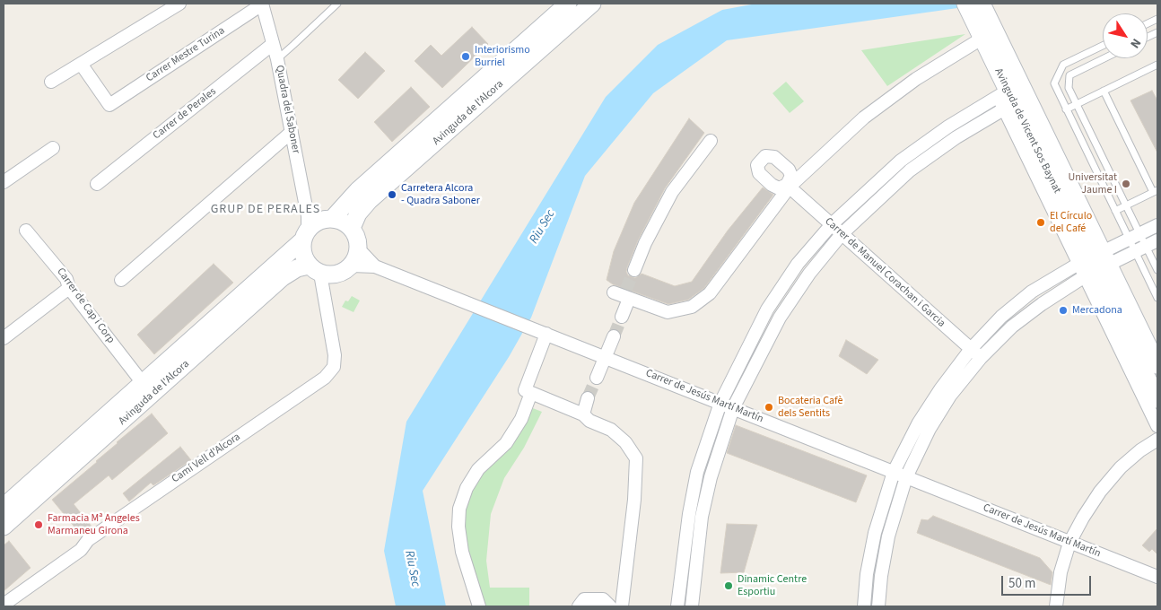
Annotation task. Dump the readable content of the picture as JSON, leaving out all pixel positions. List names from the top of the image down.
{
  "streets": {
    "main road": ["Avinguda de l'Alcora", "Avinguda de Vicent Sos Baynat"],
    "street": [
      "Carrer Mestre Turina",
      "Quadra del Saboner",
      "Carrer de Perales",
      "Carrer de Manuel Corachan i Garcia",
      "Carrer de Cap i Corp",
      "Carrer de Jesús Martí Martín",
      "Camí Vell d'Alcora"
    ]
  },
  "crossings": [
    ["Carrer Mestre Turina", "Quadra del Saboner"],
    ["Quadra del Saboner", "Avinguda de l'Alcora"],
    ["Quadra del Saboner", "Carrer de Perales"],
    ["Quadra del Saboner", "Carrer de Jesús Martí Martín"],
    ["Quadra del Saboner", "Camí Vell d'Alcora"],
    ["Avinguda de l'Alcora", "Carrer de Cap i Corp"],
    ["Avinguda de l'Alcora", "Carrer de Jesús Martí Martín"],
    ["Avinguda de l'Alcora", "Camí Vell d'Alcora"],
    ["Carrer de Jesús Martí Martín", "Camí Vell d'Alcora"]
  ],
  "districts": ["GRUP DE PERALES"],
  "water": ["Riu Sec"],
  "places": [
    "Interiorismo Burriel",
    "Universitat Jaume I",
    "Carretera Alcora - Quadra Saboner",
    "El Círculo del Café",
    "Mercadona",
    "Bocateria Cafè dels Sentits",
    "Farmacia Mª Angeles Marmaneu Girona",
    "Dinamic Centre Esportiu"
  ],
  "scale_bar": "50 m",
  "north": "bottom right"
}
